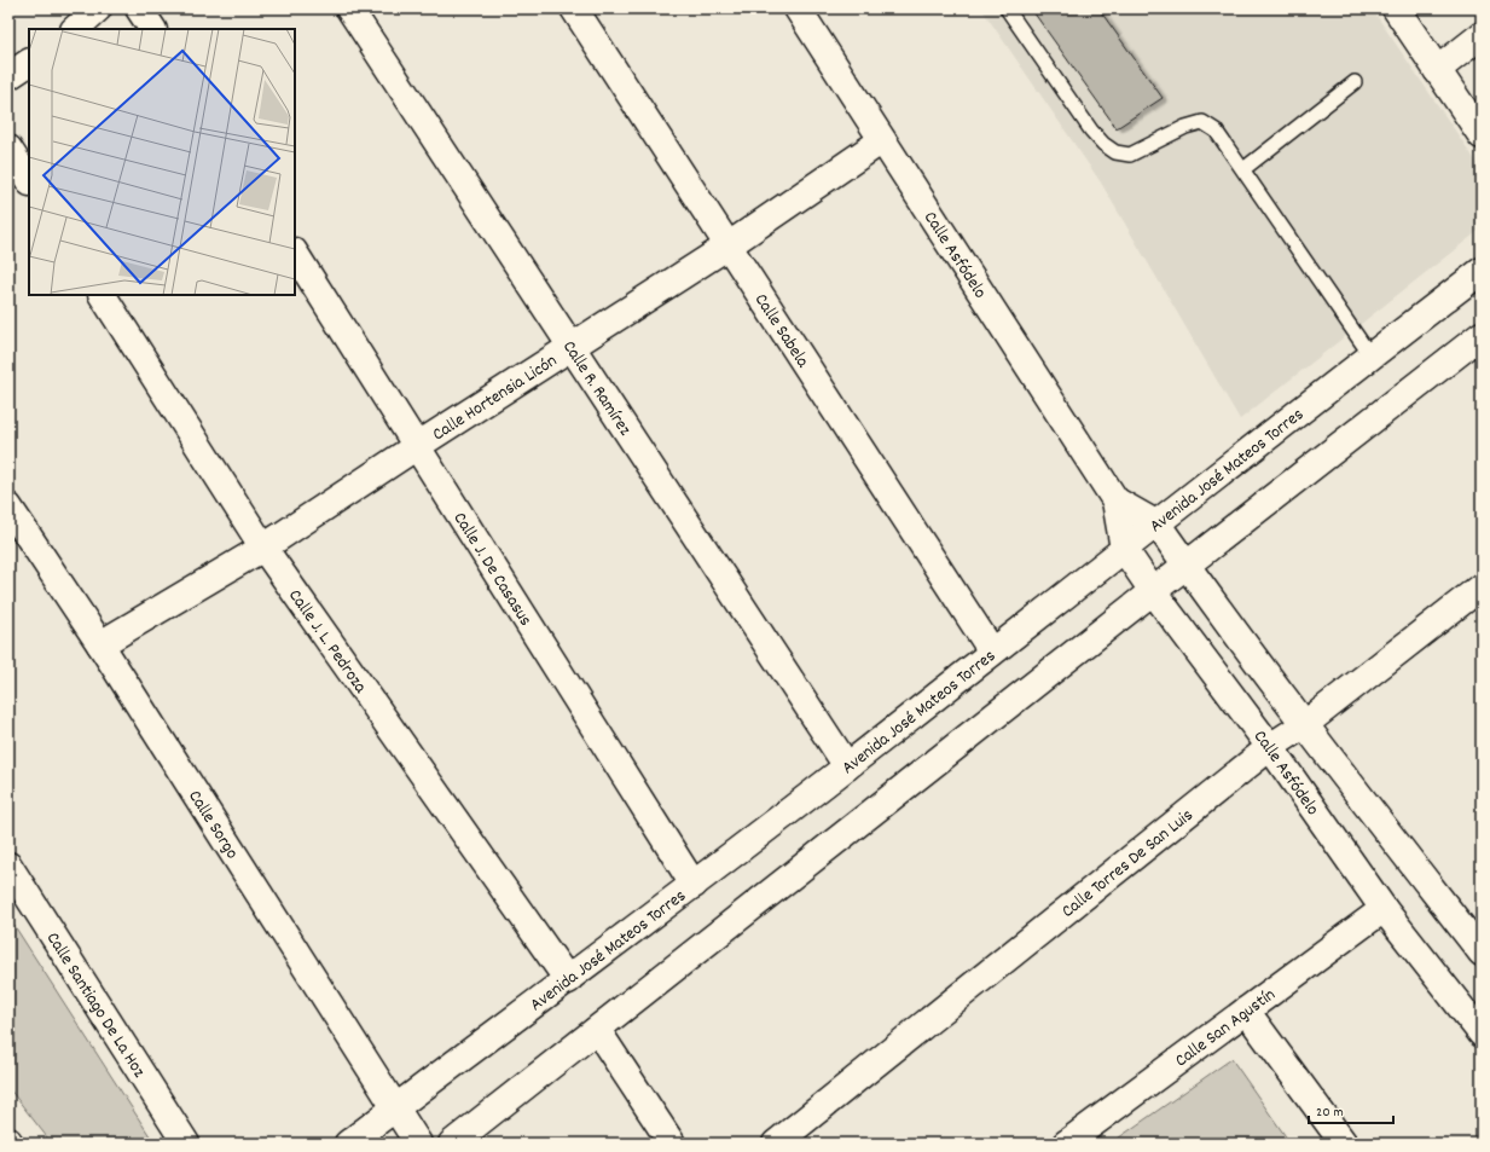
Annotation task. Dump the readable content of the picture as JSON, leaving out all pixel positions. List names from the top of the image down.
{
  "streets": {
    "street": [
      "Calle Asfódelo",
      "Calle Sabela",
      "Calle R. Ramírez",
      "Calle Hortensia Licón",
      "Avenida José Mateos Torres",
      "Calle J. De Casasus",
      "Calle J. L. Pedroza",
      "Calle Sorgo",
      "Calle Torres De San Luis",
      "Calle Santiago De La Hoz",
      "Calle San Agustín"
    ]
  },
  "crossings": [
    ["Calle Asfódelo", "Calle Hortensia Licón"],
    ["Calle Asfódelo", "Avenida José Mateos Torres"],
    ["Calle Asfódelo", "Calle Torres De San Luis"],
    ["Calle Asfódelo", "Calle San Agustín"],
    ["Calle Sabela", "Calle Hortensia Licón"],
    ["Calle Sabela", "Avenida José Mateos Torres"],
    ["Calle R. Ramírez", "Calle Hortensia Licón"],
    ["Calle R. Ramírez", "Avenida José Mateos Torres"],
    ["Calle Hortensia Licón", "Calle J. De Casasus"],
    ["Calle Hortensia Licón", "Calle J. L. Pedroza"],
    ["Calle Hortensia Licón", "Calle Sorgo"],
    ["Avenida José Mateos Torres", "Calle J. De Casasus"],
    ["Avenida José Mateos Torres", "Calle J. L. Pedroza"],
    ["Avenida José Mateos Torres", "Calle Sorgo"]
  ],
  "scale_bar": "20 m"
}
